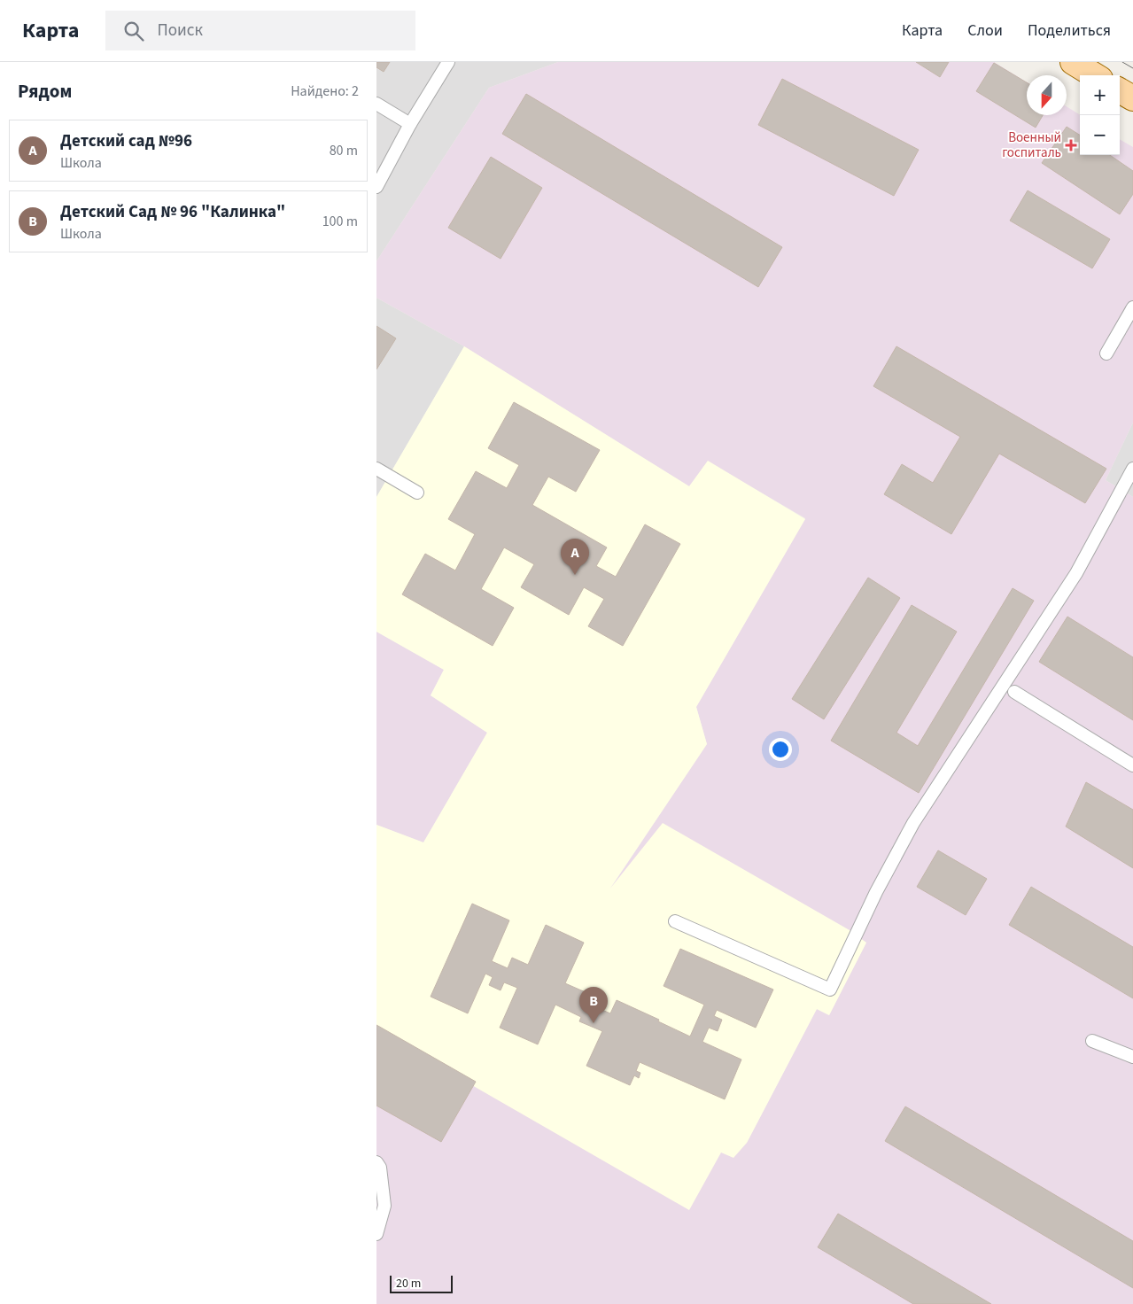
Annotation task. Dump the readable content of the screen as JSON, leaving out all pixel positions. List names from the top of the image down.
{
  "places": {
    "health": ["Военный госпиталь"]
  },
  "scale_bar": "20 m",
  "north": "bottom",
  "page": {
    "header": "Карта",
    "search": "Поиск",
    "nav": ["Карта", "Слои", "Поделиться"],
    "heading": ["Рядом", "Найдено: 2"],
    "map_buttons": ["+", "−"],
    "list": [
      {
        "mark": "A",
        "name": "Детский сад №96",
        "note": "Школа",
        "value": "80 m"
      },
      {
        "mark": "B",
        "name": "Детский Сад № 96 \"Калинка\"",
        "note": "Школа",
        "value": "100 m"
      }
    ],
    "pins": ["A", "B"],
    "scale": "20 m"
  }
}
